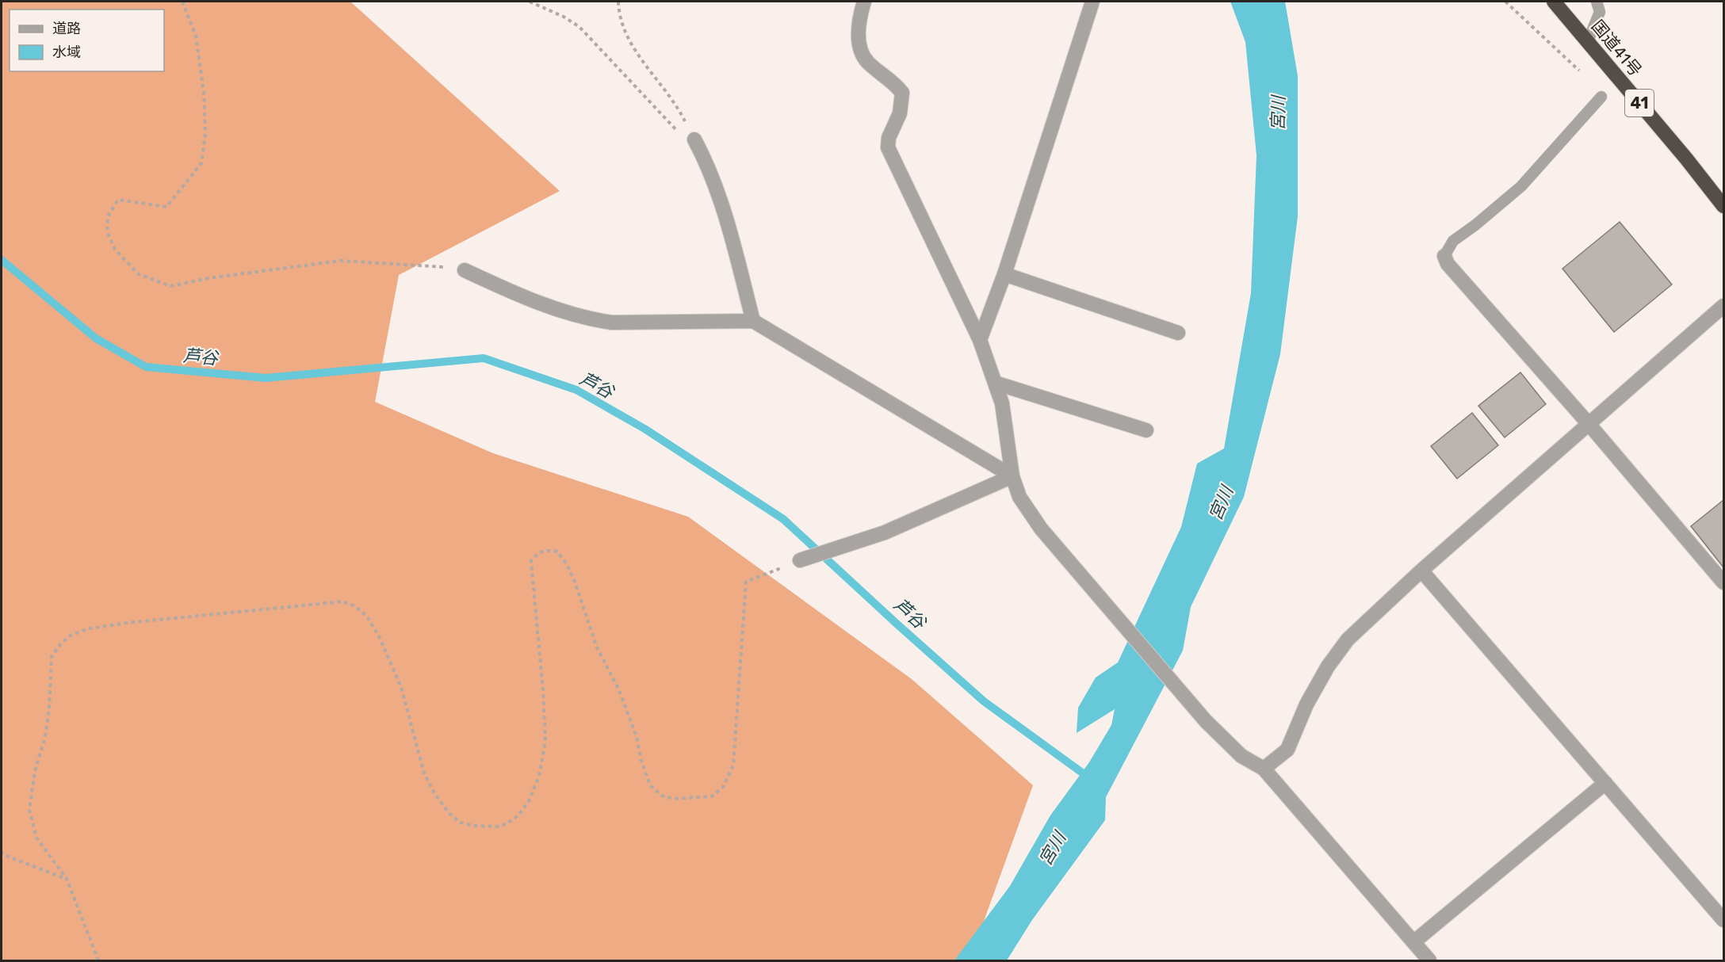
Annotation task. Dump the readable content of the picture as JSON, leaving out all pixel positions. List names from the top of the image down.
{
  "streets": {
    "highway": ["国道41号", "41"]
  },
  "water": ["宮川", "芦谷"],
  "legend": ["道路", "水域"]
}
